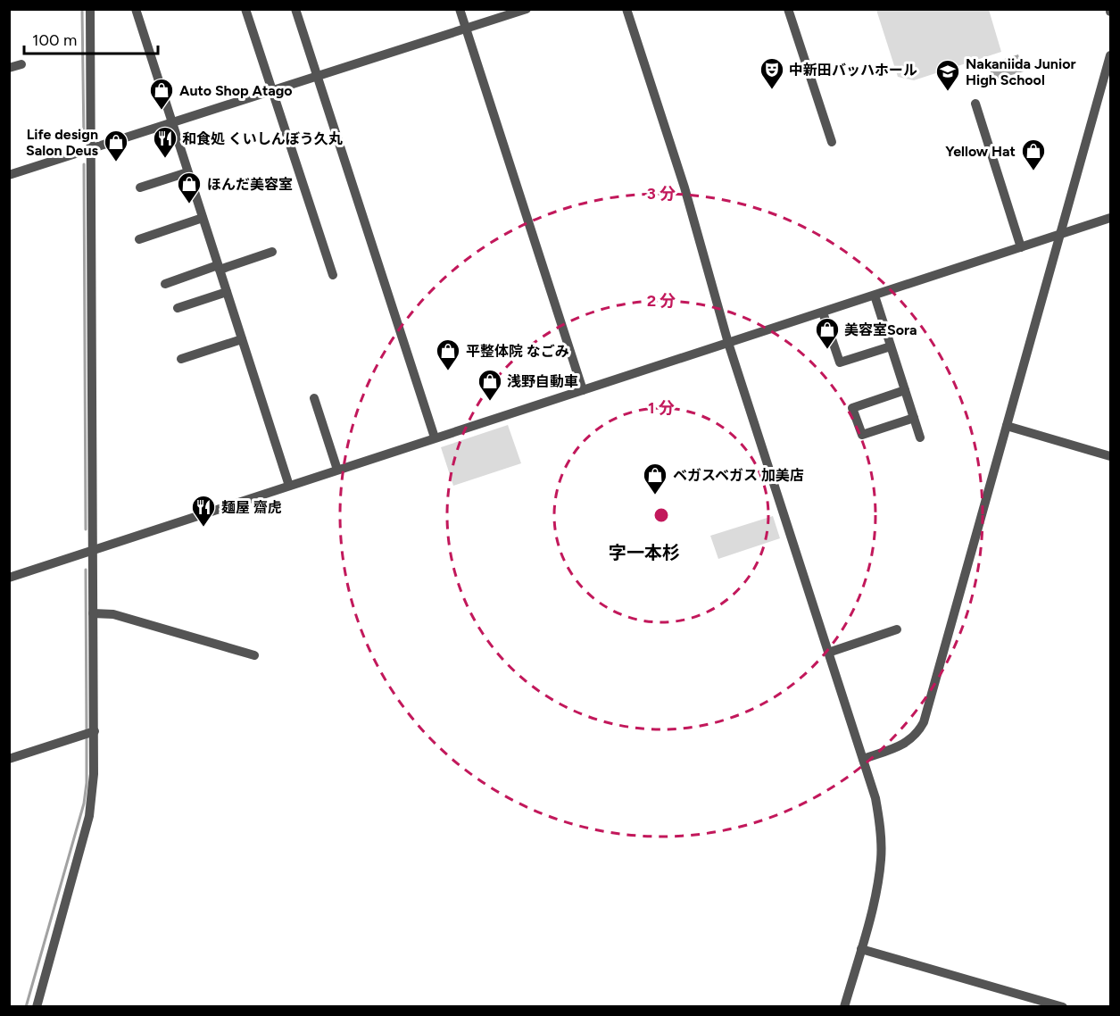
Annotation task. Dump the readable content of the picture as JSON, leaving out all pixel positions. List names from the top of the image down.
{
  "districts": ["字一本杉"],
  "places": {
    "theatre": ["中新田バッハホール"],
    "school or university": ["Nakaniida Junior High School"],
    "shop": [
      "Auto Shop Atago",
      "Life design Salon Deus",
      "Yellow Hat",
      "ほんだ美容室",
      "美容室Sora",
      "平整体院 なごみ",
      "浅野自動車",
      "ベガスベガス 加美店"
    ],
    "restaurant": ["和食処 くいしんぼう久丸", "麺屋 齋虎"]
  },
  "scale_bar": "100 m",
  "rings": ["3 分", "2 分", "1 分"]
}
